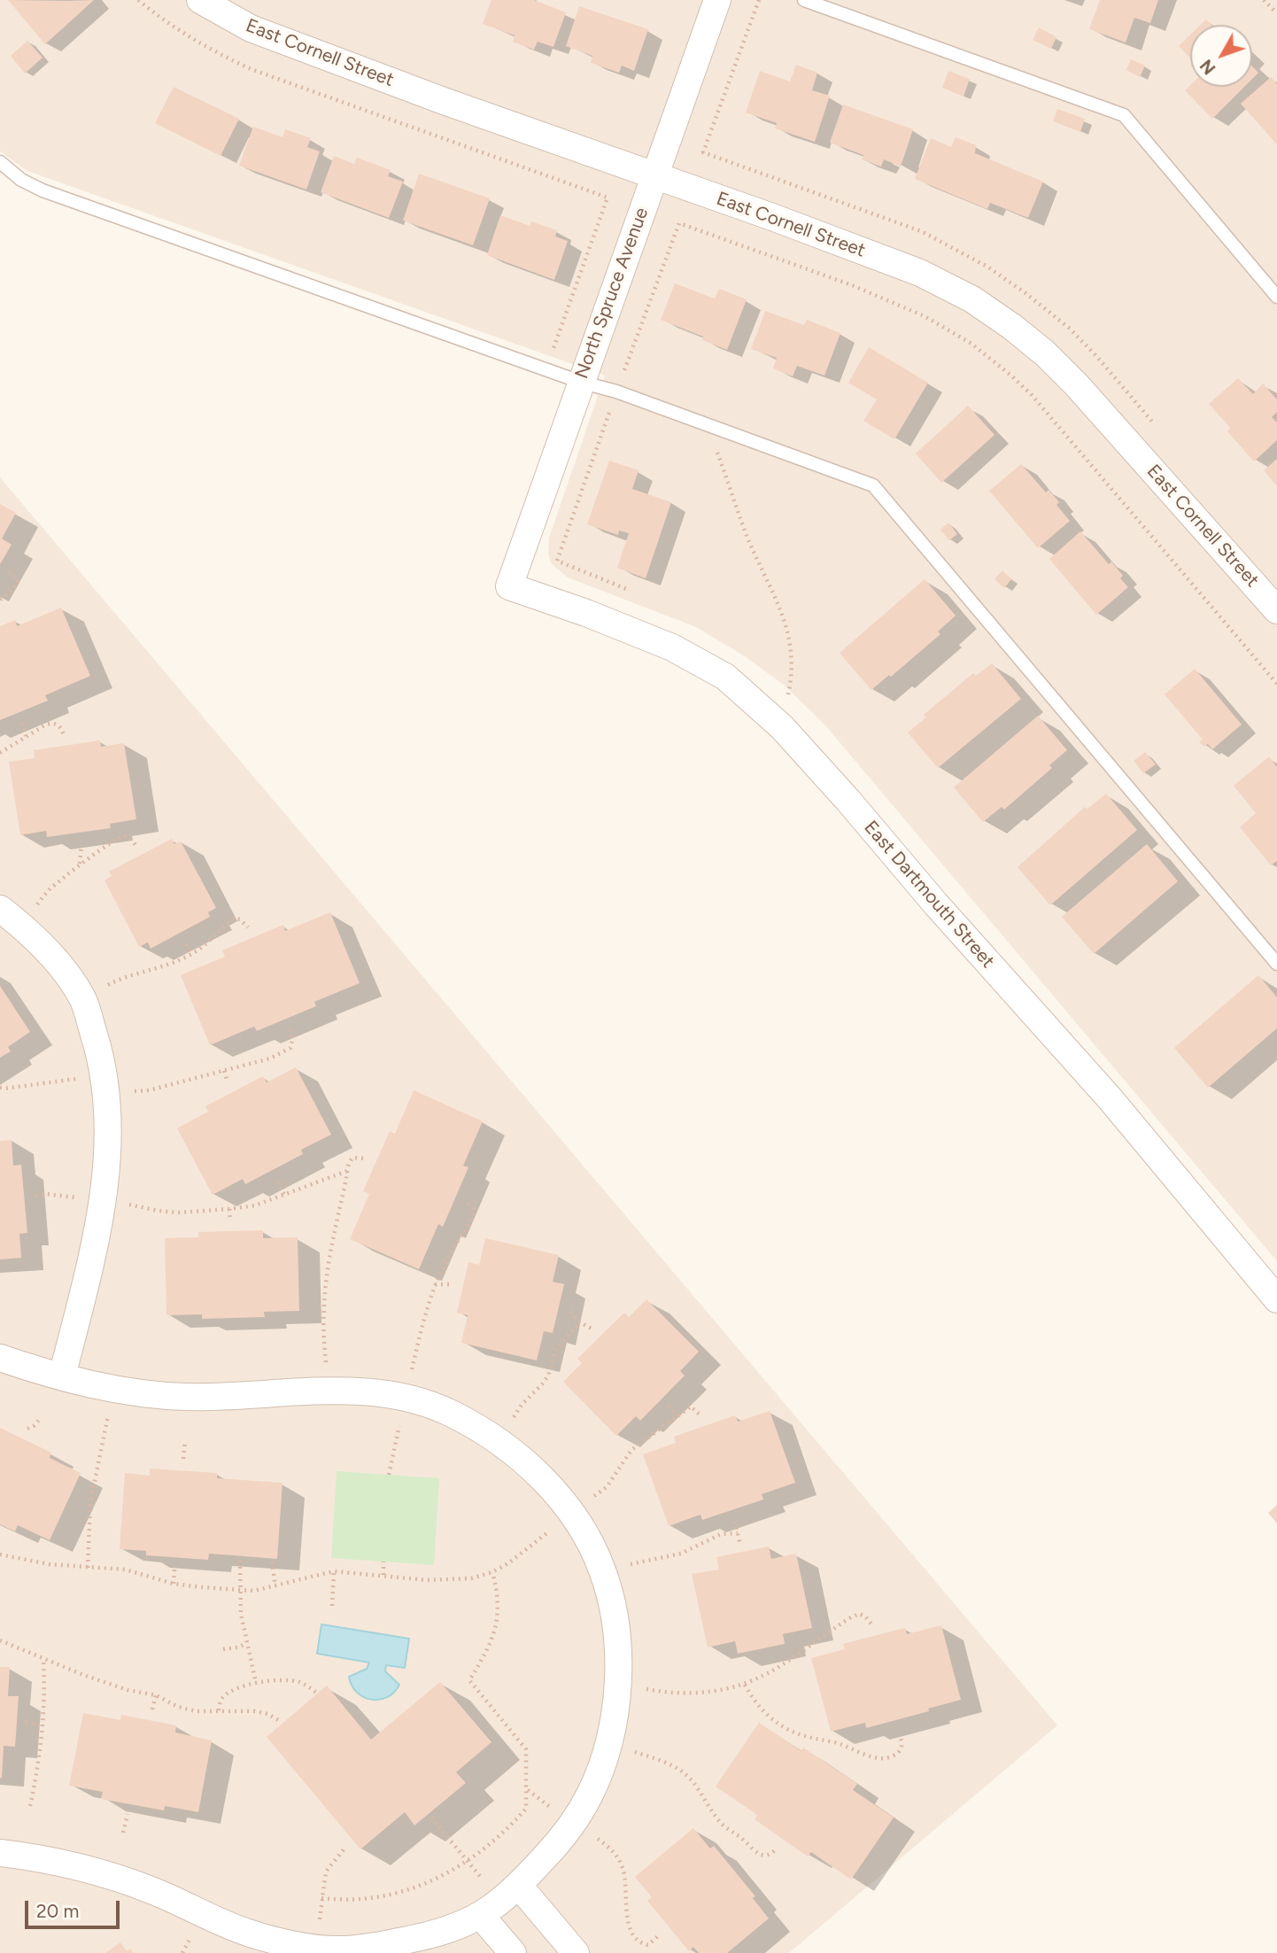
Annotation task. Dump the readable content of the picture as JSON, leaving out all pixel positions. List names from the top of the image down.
{
  "streets": {
    "street": ["East Cornell Street", "North Spruce Avenue", "East Dartmouth Street"]
  },
  "crossings": [
    ["East Cornell Street", "North Spruce Avenue"],
    ["North Spruce Avenue", "East Dartmouth Street"]
  ],
  "scale_bar": "20 m",
  "north": "bottom left"
}
